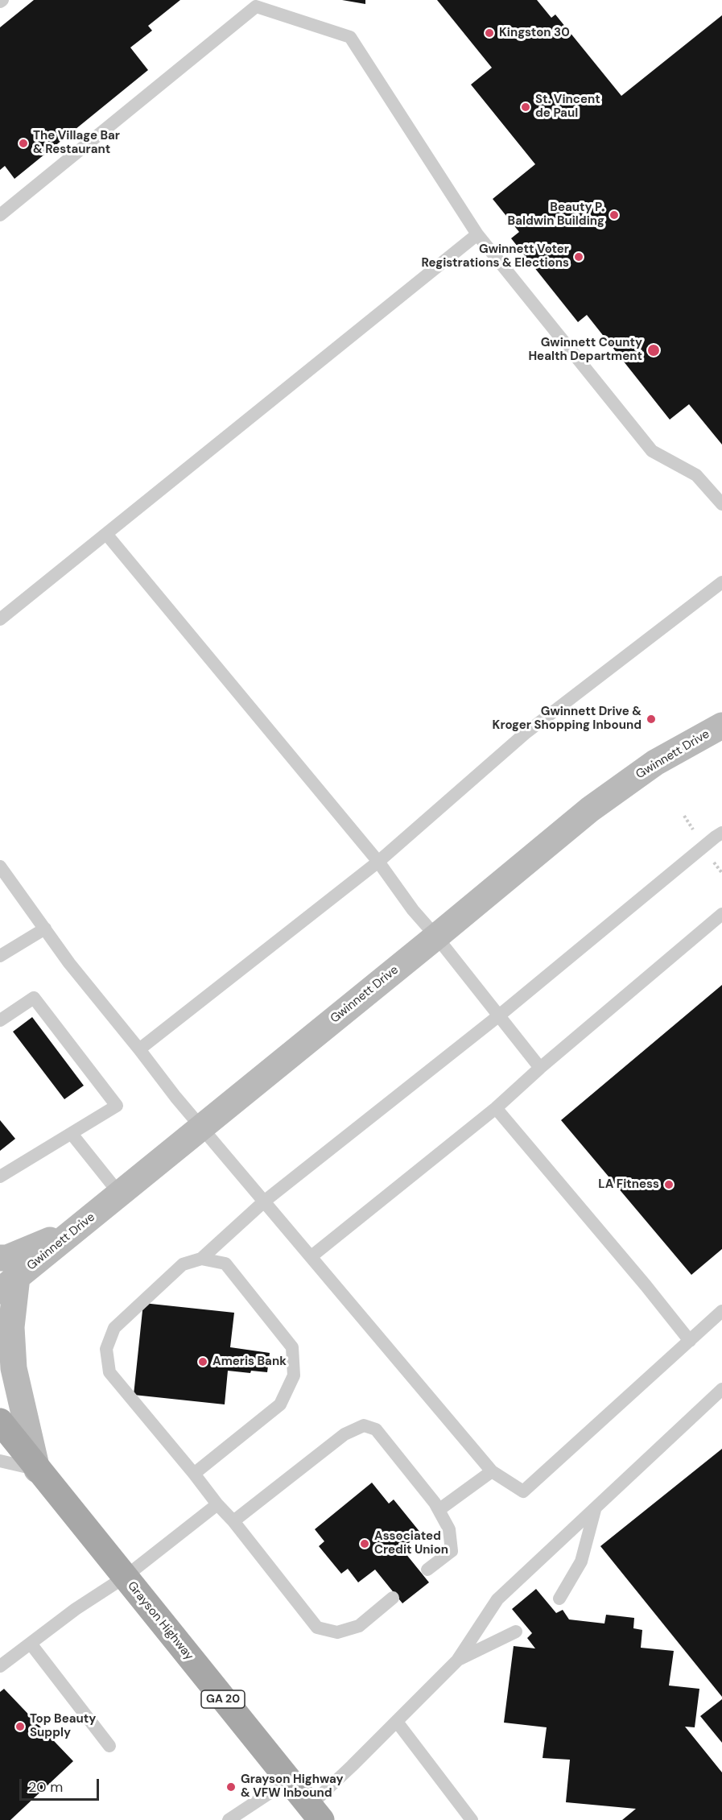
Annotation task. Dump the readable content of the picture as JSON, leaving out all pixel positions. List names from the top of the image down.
{
  "streets": {
    "main road": ["Grayson Highway", "GA 20"],
    "street": ["Gwinnett Drive"]
  },
  "places": [
    "Kingston 30",
    "St. Vincent de Paul",
    "The Village Bar & Restaurant",
    "Beauty P. Baldwin Building",
    "Gwinnett Voter Registrations & Elections",
    "Gwinnett County Health Department",
    "Gwinnett Drive & Kroger Shopping Inbound",
    "LA Fitness",
    "Ameris Bank",
    "Associated Credit Union",
    "Top Beauty Supply",
    "Grayson Highway & VFW Inbound"
  ],
  "scale_bar": "20 m"
}
